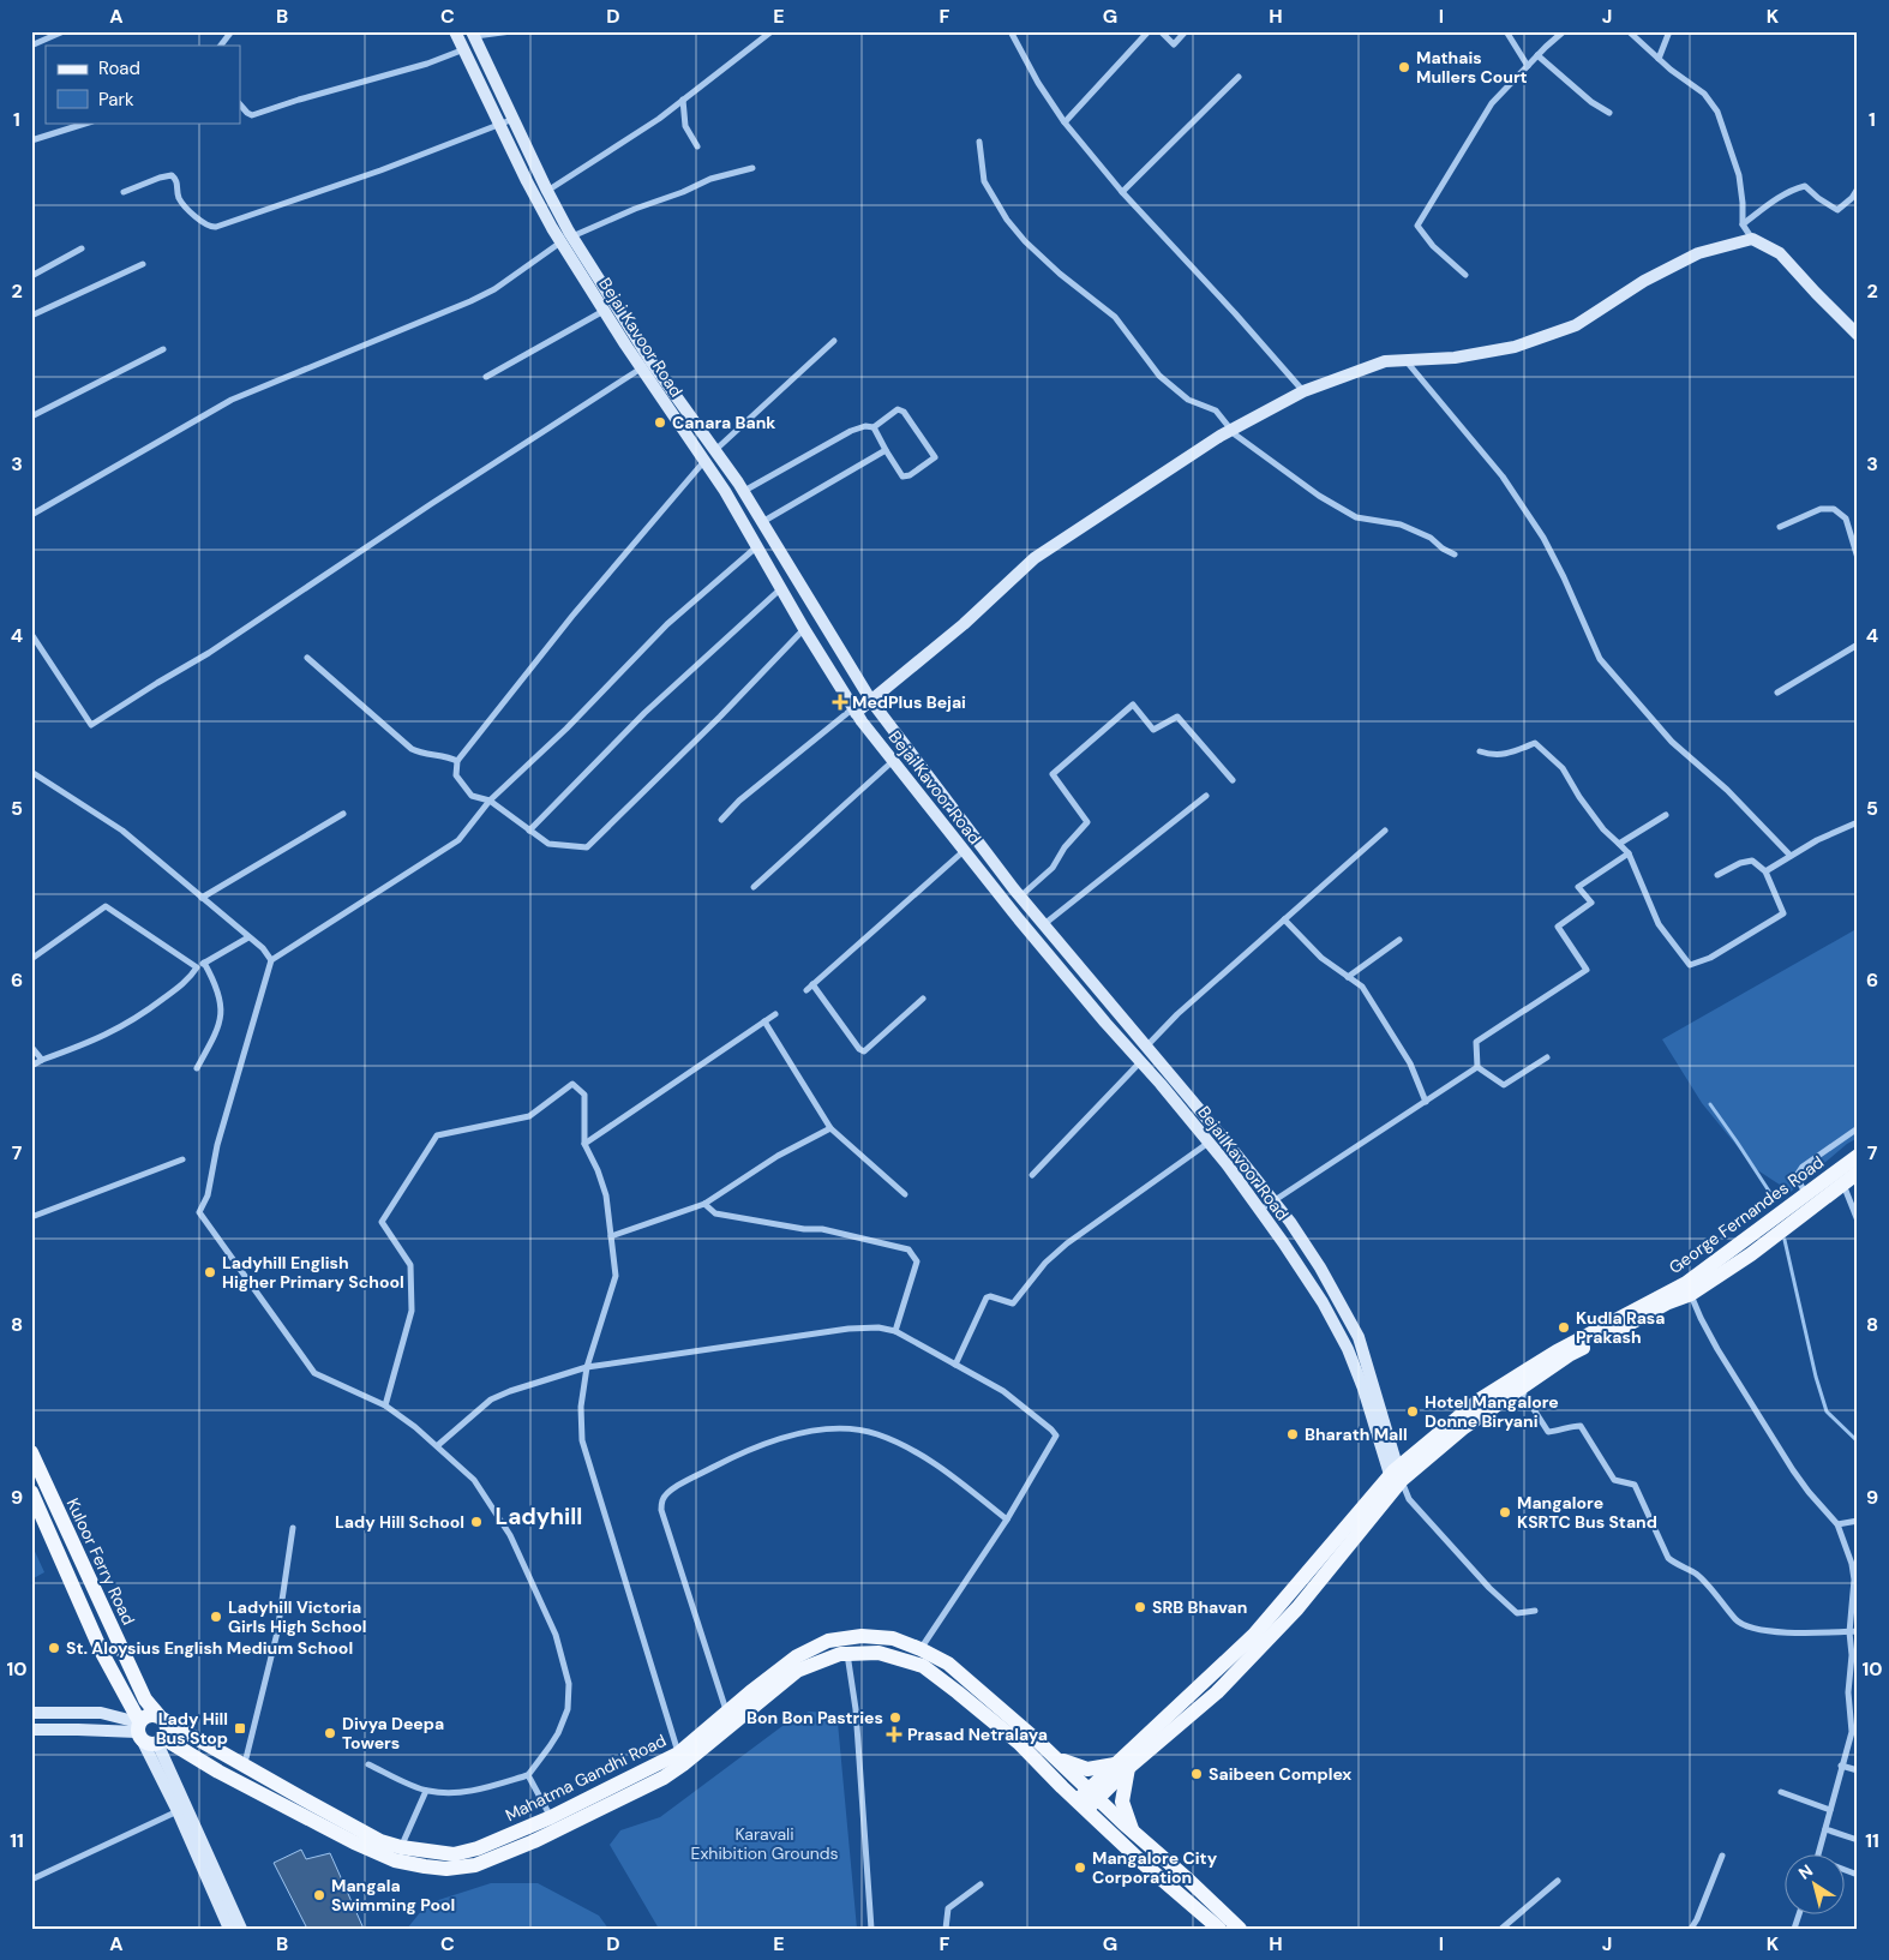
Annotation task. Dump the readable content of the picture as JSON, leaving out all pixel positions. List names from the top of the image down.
{
  "streets": {
    "main road": [
      "Bejai Kavoor Road",
      "George Fernandes Road",
      "Kuloor Ferry Road",
      "Mahatma Gandhi Road"
    ]
  },
  "crossings": [
    ["Bejai Kavoor Road", "George Fernandes Road"],
    ["George Fernandes Road", "Mahatma Gandhi Road"],
    ["Kuloor Ferry Road", "Mahatma Gandhi Road"]
  ],
  "districts": ["Ladyhill"],
  "parks": ["Karavali Exhibition Grounds"],
  "places": {
    "other": [
      "Mathais Mullers Court",
      "Canara Bank",
      "Ladyhill English Higher Primary School",
      "Kudla Rasa Prakash",
      "Hotel Mangalore Donne Biryani",
      "Bharath Mall",
      "Mangalore KSRTC Bus Stand",
      "Lady Hill School",
      "SRB Bhavan",
      "Ladyhill Victoria Girls High School",
      "St. Aloysius English Medium School",
      "Bon Bon Pastries",
      "Divya Deepa Towers",
      "Saibeen Complex",
      "Mangalore City Corporation",
      "Mangala Swimming Pool"
    ],
    "health": ["MedPlus Bejai", "Prasad Netralaya"],
    "transit": ["Lady Hill Bus Stop"]
  },
  "legend": ["Road", "Park"],
  "north": "top left",
  "grid": {
    "columns": [
      "A",
      "B",
      "C",
      "D",
      "E",
      "F",
      "G",
      "H",
      "I",
      "J",
      "K"
    ],
    "rows": [
      "1",
      "2",
      "3",
      "4",
      "5",
      "6",
      "7",
      "8",
      "9",
      "10",
      "11"
    ]
  }
}
